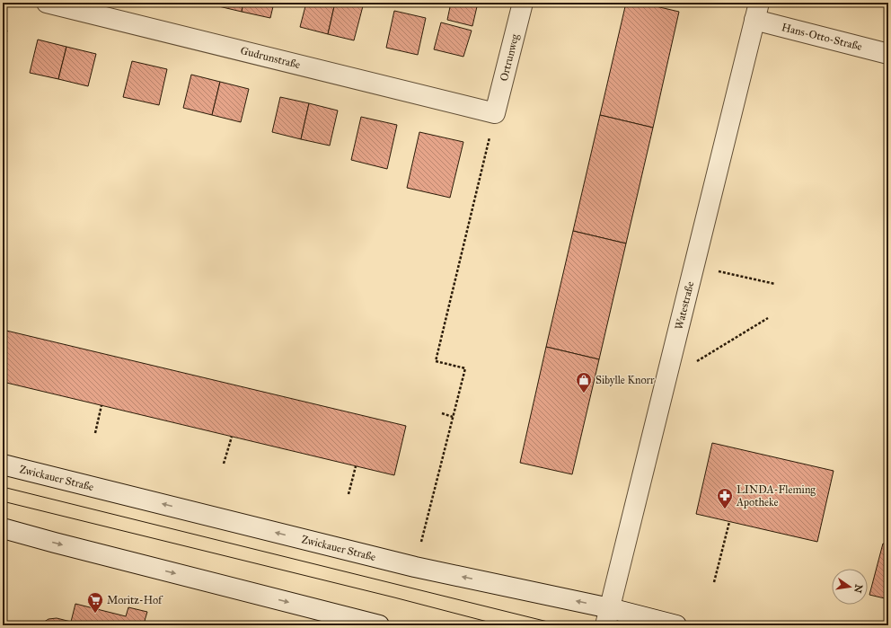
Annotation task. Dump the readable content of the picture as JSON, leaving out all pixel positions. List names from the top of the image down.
{
  "streets": {
    "street": [
      "Hans-Otto-Straße",
      "Gudrunstraße",
      "Ortrunweg",
      "Watestraße",
      "Zwickauer Straße"
    ]
  },
  "crossings": [
    ["Hans-Otto-Straße", "Watestraße"],
    ["Gudrunstraße", "Ortrunweg"],
    ["Watestraße", "Zwickauer Straße"]
  ],
  "places": {
    "shop": ["Sibylle Knorr"],
    "pharmacy": ["LINDA-Fleming Apotheke"],
    "supermarket": ["Moritz-Hof"]
  },
  "north": "right"
}
